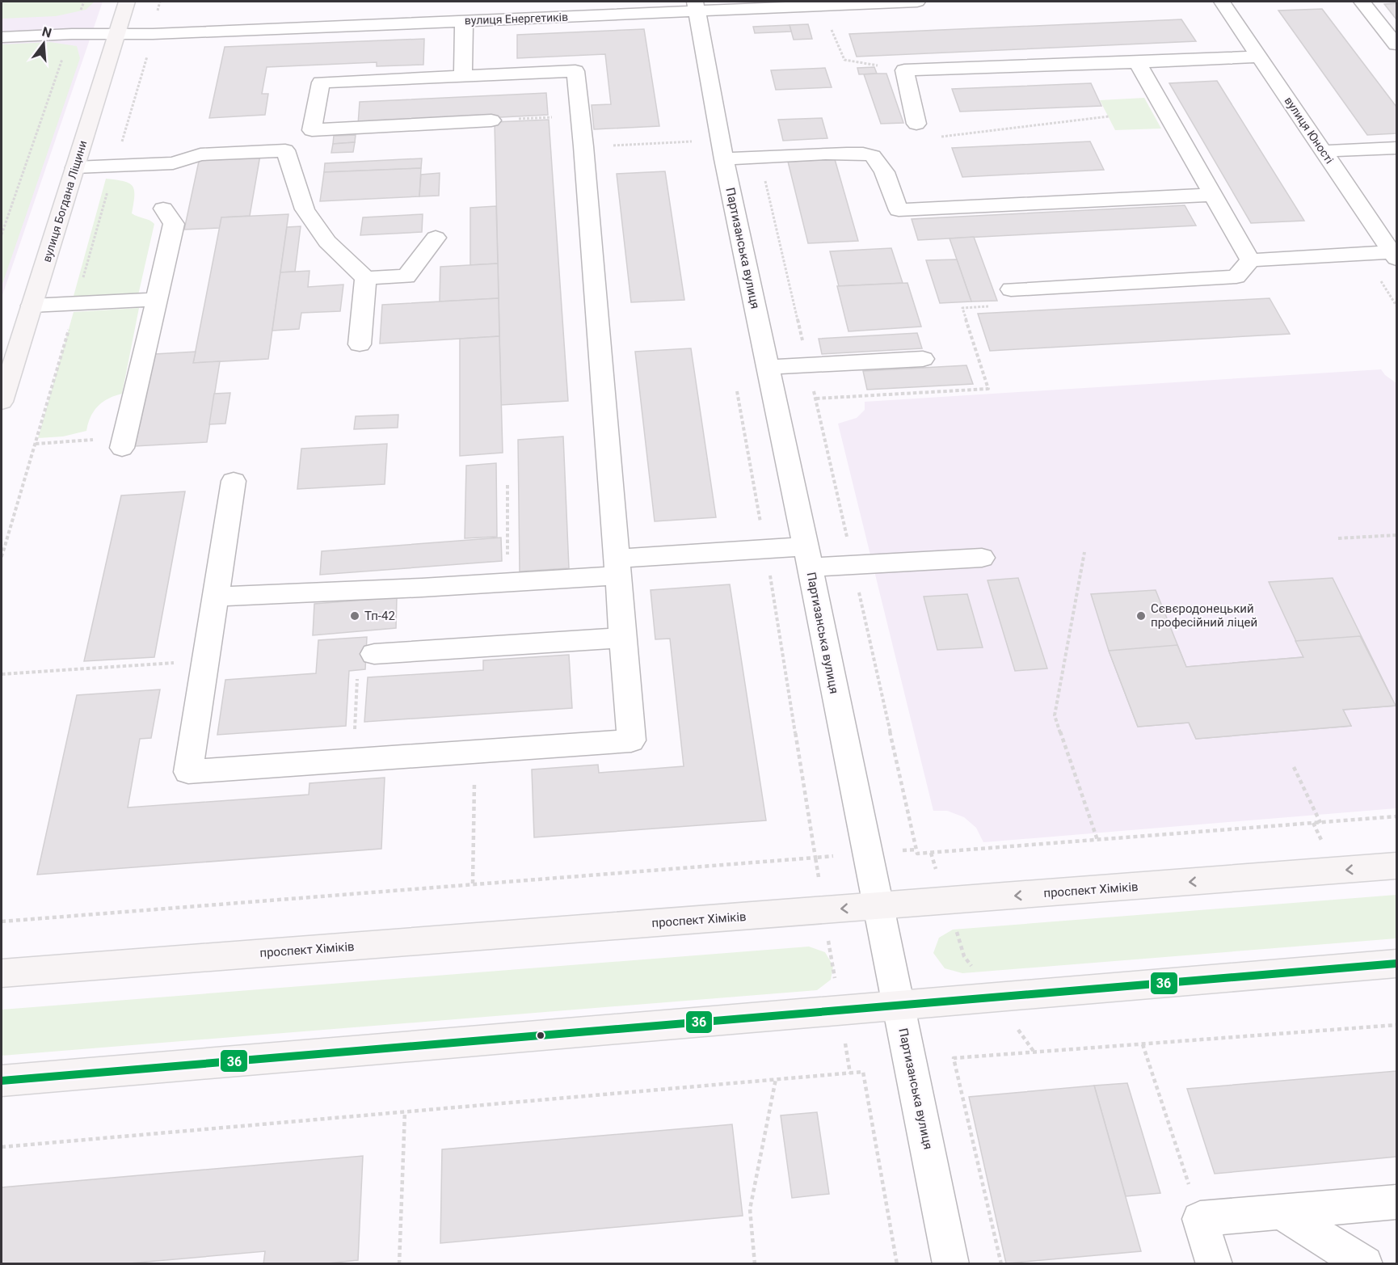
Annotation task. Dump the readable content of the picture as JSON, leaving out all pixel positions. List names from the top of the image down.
{
  "streets": {
    "main road": ["вулиця Богдана Ліщини", "проспект Хіміків"],
    "street": ["вулиця Енергетиків", "вулиця Юності", "Партизанська вулиця"]
  },
  "crossings": [
    ["вулиця Енергетиків", "вулиця Богдана Ліщини"],
    ["вулиця Енергетиків", "Партизанська вулиця"],
    ["Партизанська вулиця", "проспект Хіміків"]
  ],
  "places": ["Тп-42", "Сєвєродонецький професійний ліцей"],
  "lines": ["transit line 36"],
  "north": "top"
}
